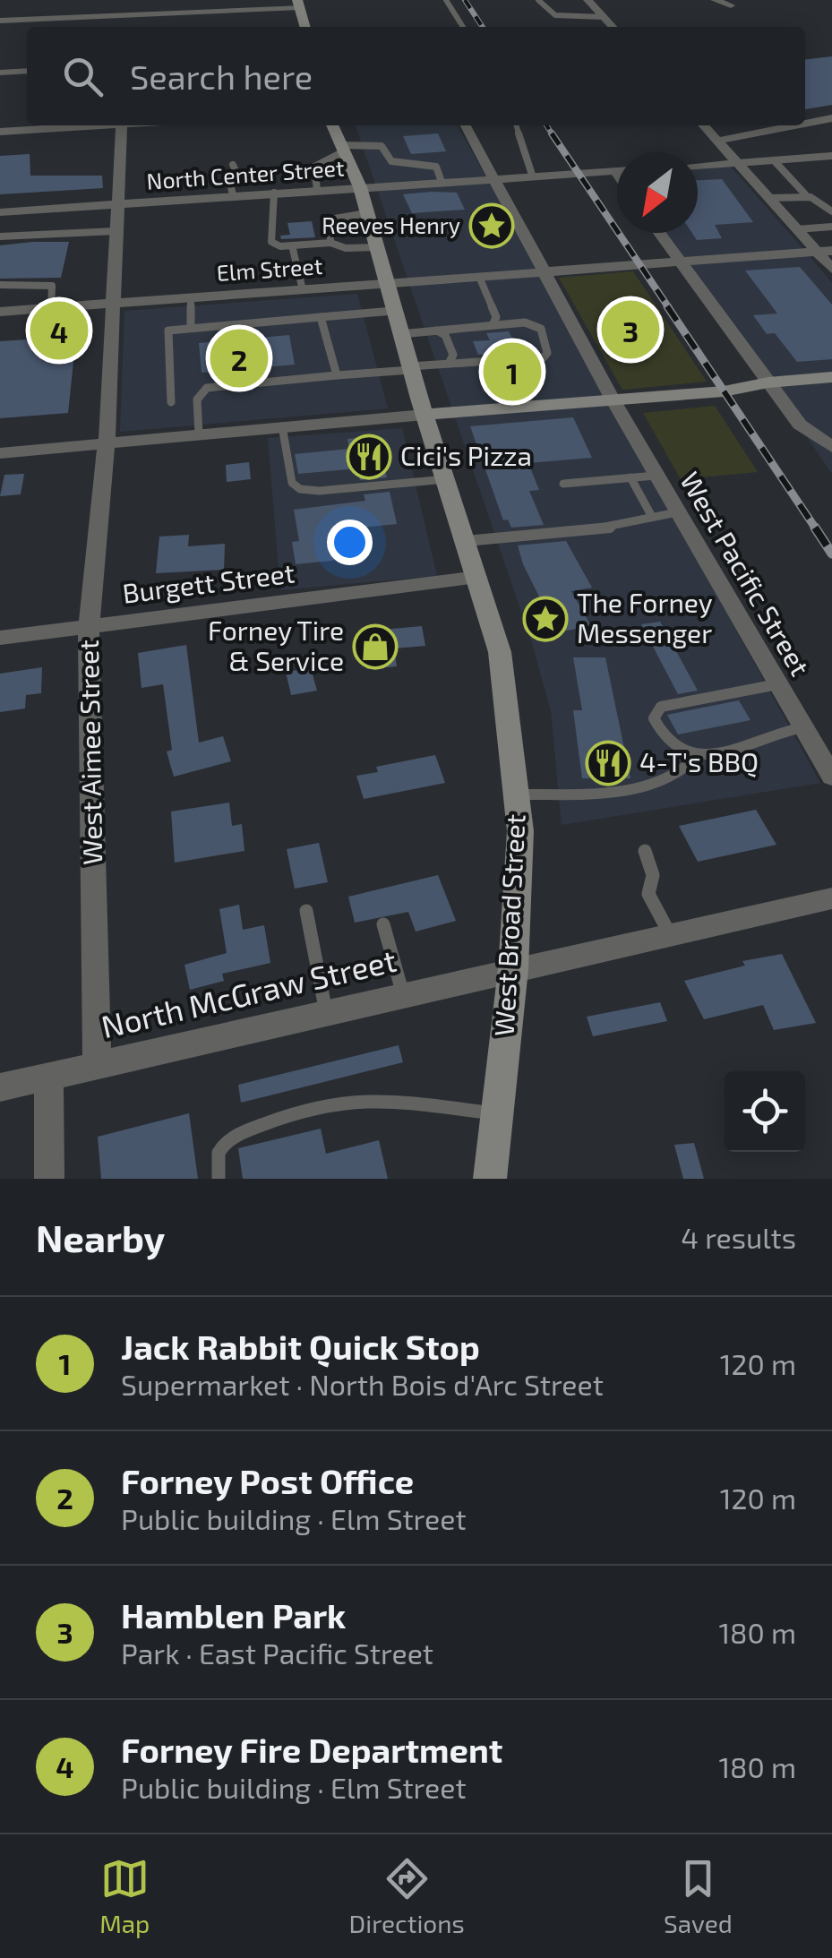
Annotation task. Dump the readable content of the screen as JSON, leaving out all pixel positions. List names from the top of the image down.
{
  "streets": {
    "main road": ["West Broad Street"],
    "street": [
      "North Center Street",
      "Elm Street",
      "West Pacific Street",
      "Burgett Street",
      "West Aimee Street",
      "North McGraw Street"
    ]
  },
  "crossings": [
    ["North Center Street", "West Pacific Street"],
    ["North Center Street", "West Aimee Street"],
    ["North Center Street", "West Broad Street"],
    ["Elm Street", "West Pacific Street"],
    ["Elm Street", "West Aimee Street"],
    ["Elm Street", "West Broad Street"],
    ["Burgett Street", "West Aimee Street"],
    ["Burgett Street", "West Broad Street"],
    ["West Aimee Street", "North McGraw Street"],
    ["West Broad Street", "North McGraw Street"]
  ],
  "places": {
    "place": ["Reeves Henry", "The Forney Messenger"],
    "restaurant": ["Cici's Pizza", "4-T's BBQ"],
    "shop": ["Forney Tire & Service"]
  },
  "north": "bottom left",
  "page": {
    "search": "Search here",
    "pins": [
      "3",
      "4",
      "2",
      "1"
    ],
    "heading": ["Nearby", "4 results"],
    "list": [
      {
        "mark": "1",
        "name": "Jack Rabbit Quick Stop",
        "note": "Supermarket · North Bois d'Arc Street",
        "value": "120 m"
      },
      {
        "mark": "2",
        "name": "Forney Post Office",
        "note": "Public building · Elm Street",
        "value": "120 m"
      },
      {
        "mark": "3",
        "name": "Hamblen Park",
        "note": "Park · East Pacific Street",
        "value": "180 m"
      },
      {
        "mark": "4",
        "name": "Forney Fire Department",
        "note": "Public building · Elm Street",
        "value": "180 m"
      }
    ],
    "nav": ["Map", "Directions", "Saved"]
  }
}
